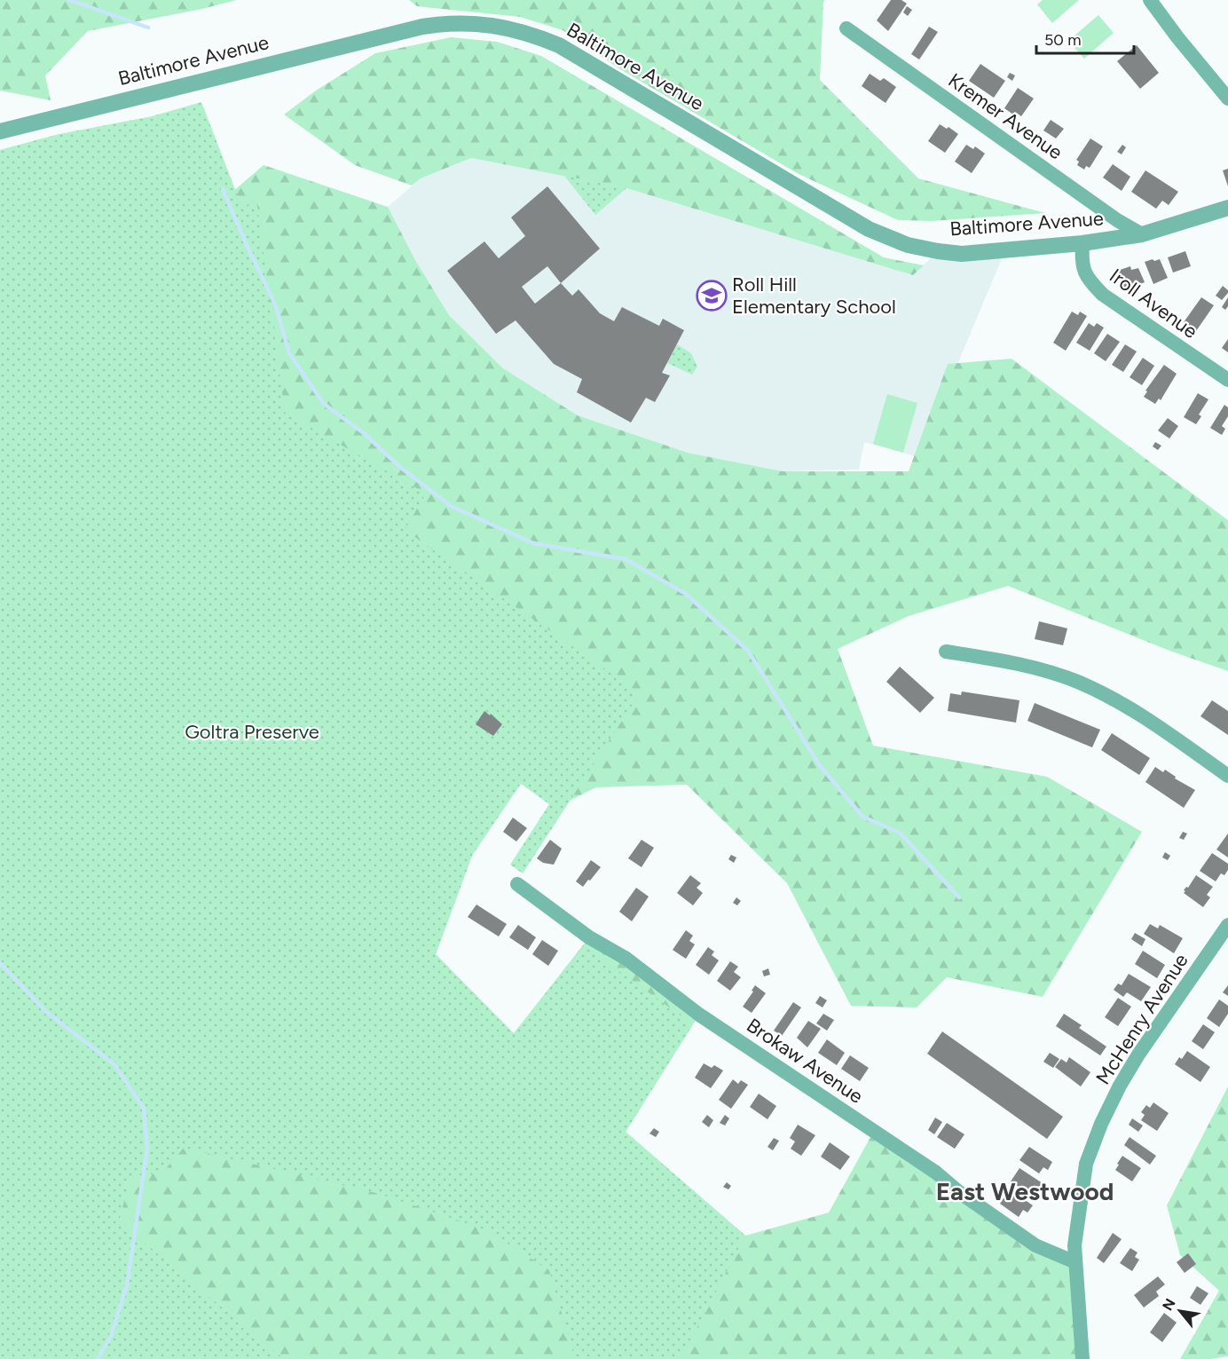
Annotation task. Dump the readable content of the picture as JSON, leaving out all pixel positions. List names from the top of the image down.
{
  "streets": {
    "street": [
      "Baltimore Avenue",
      "Kremer Avenue",
      "Iroll Avenue",
      "McHenry Avenue",
      "Brokaw Avenue"
    ]
  },
  "crossings": [
    ["Baltimore Avenue", "Kremer Avenue"],
    ["Baltimore Avenue", "Iroll Avenue"],
    ["McHenry Avenue", "Brokaw Avenue"]
  ],
  "districts": ["East Westwood"],
  "parks": ["Goltra Preserve"],
  "places": {
    "school or university": ["Roll Hill Elementary School"]
  },
  "scale_bar": "50 m",
  "north": "top left"
}
